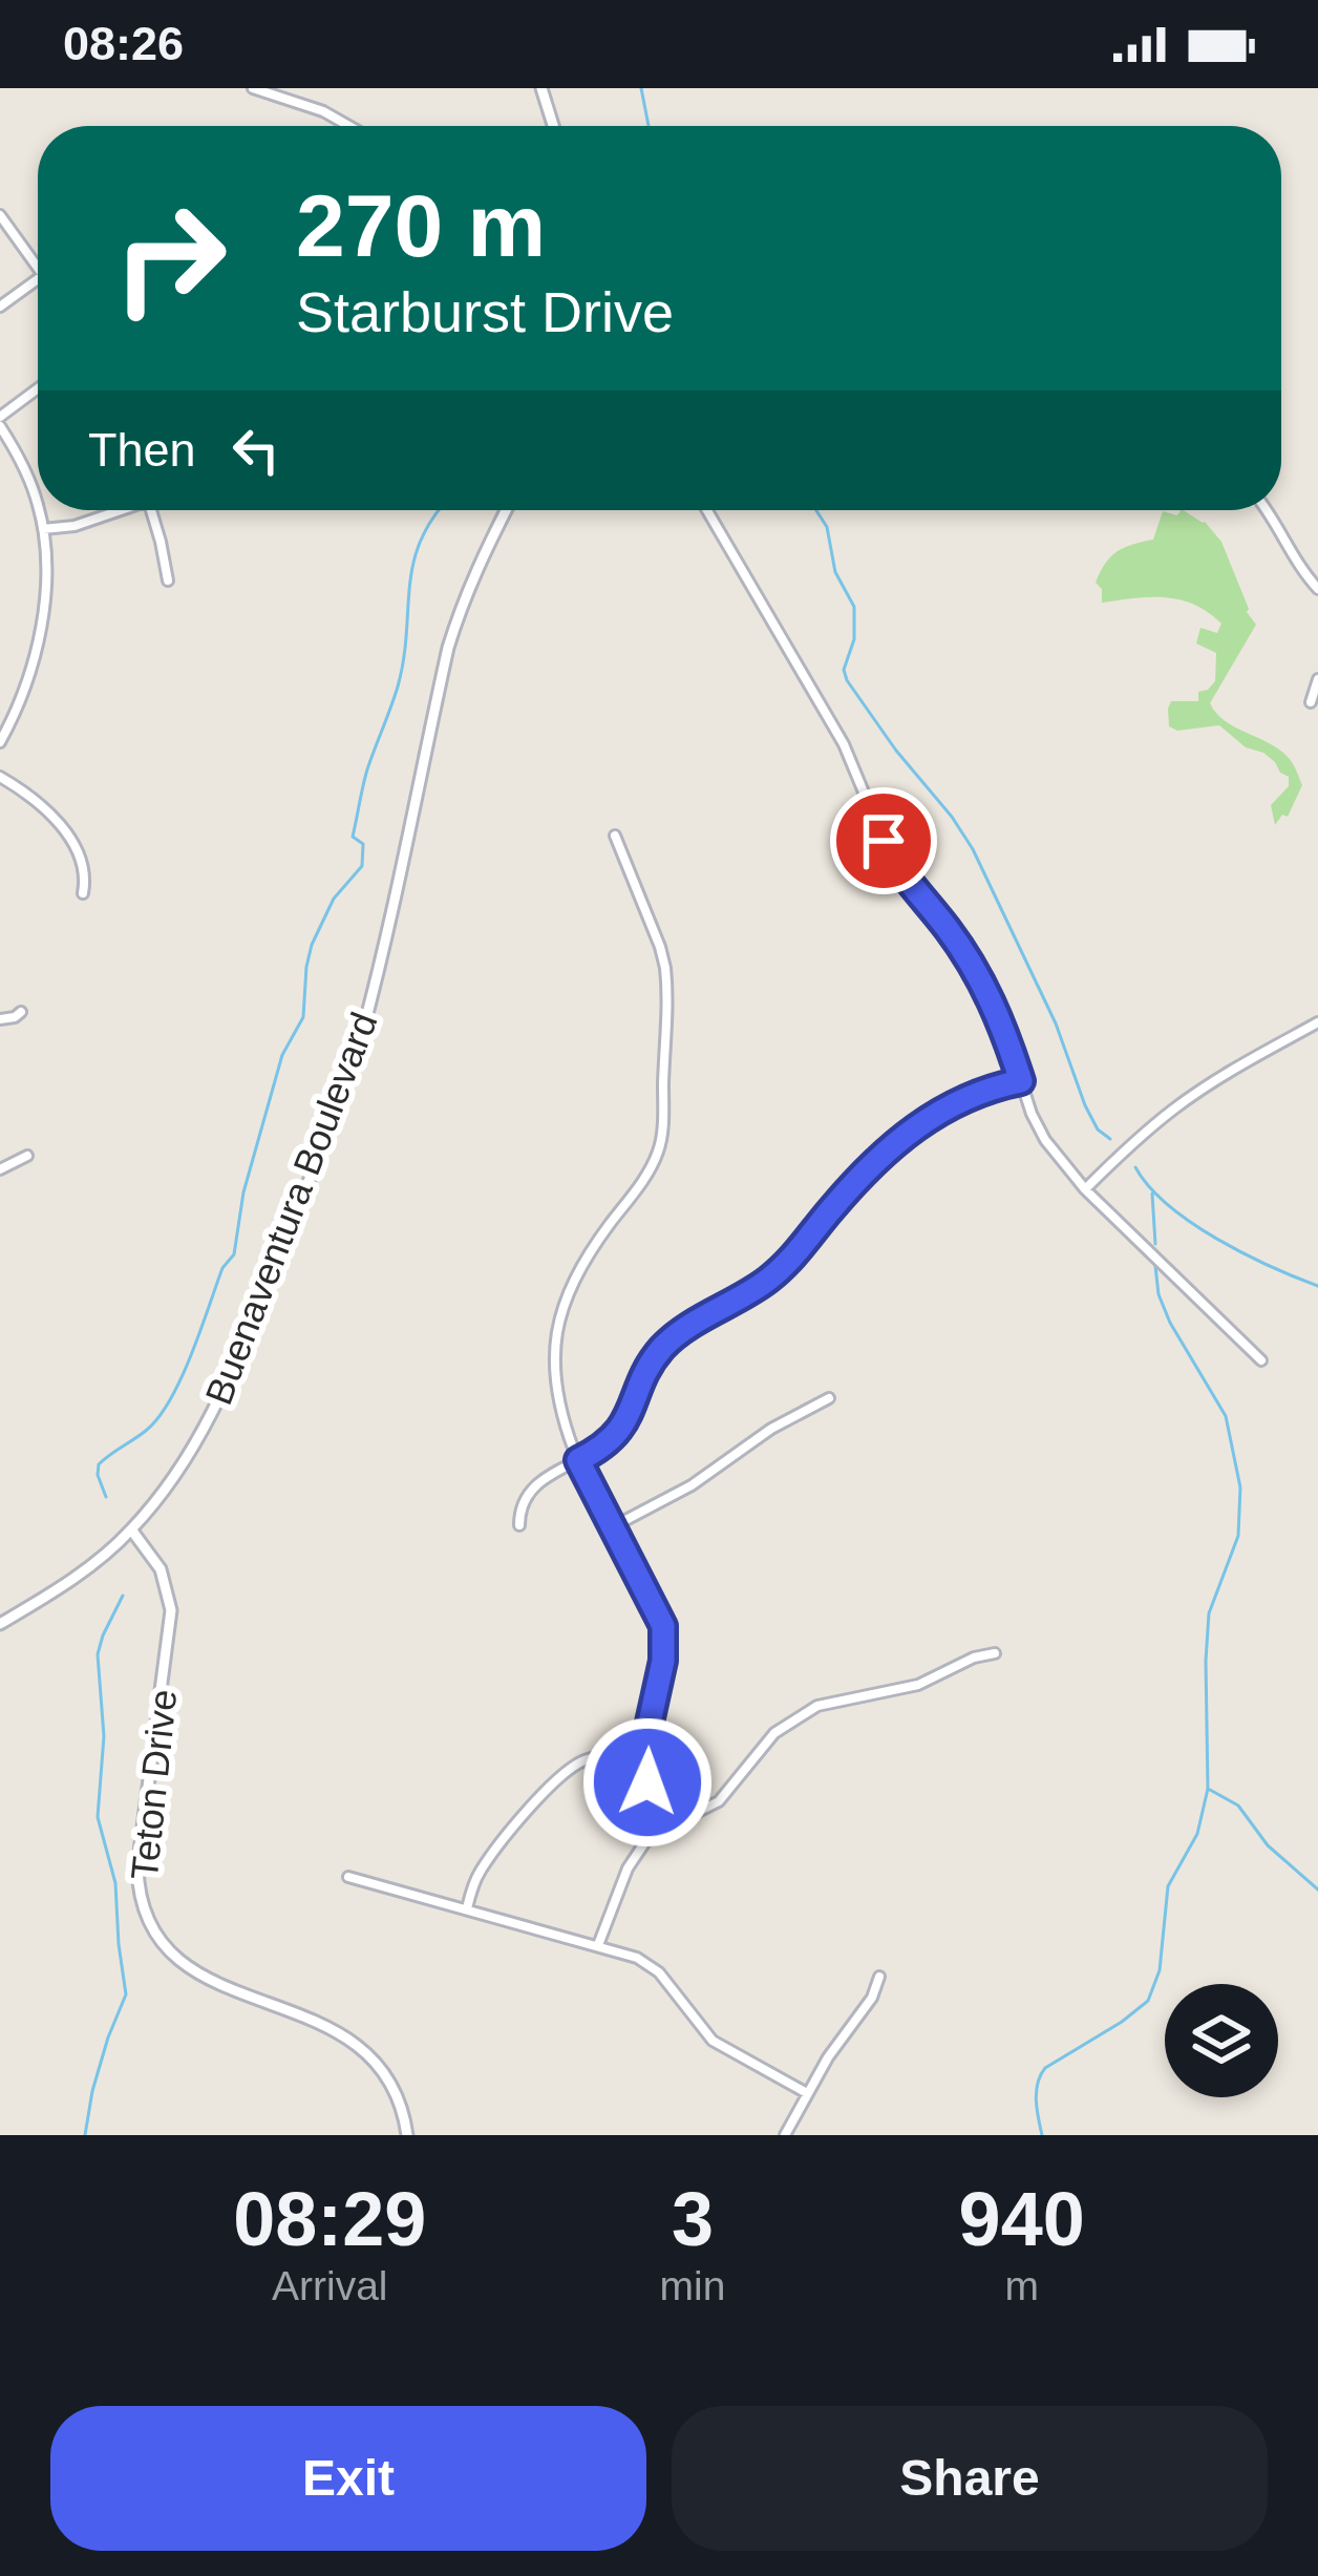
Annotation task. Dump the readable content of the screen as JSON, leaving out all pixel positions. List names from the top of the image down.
{
  "streets": {
    "main road": ["Buenaventura Boulevard", "Teton Drive"]
  },
  "crossings": [
    ["Buenaventura Boulevard", "Teton Drive"]
  ],
  "page": {
    "status": "08:26",
    "turn": ["270 m", "Starburst Drive"],
    "then": "Then",
    "eta": [
      "08:29",
      "Arrival",
      "3",
      "min",
      "940",
      "m"
    ],
    "buttons": ["Exit", "Share"]
  }
}
